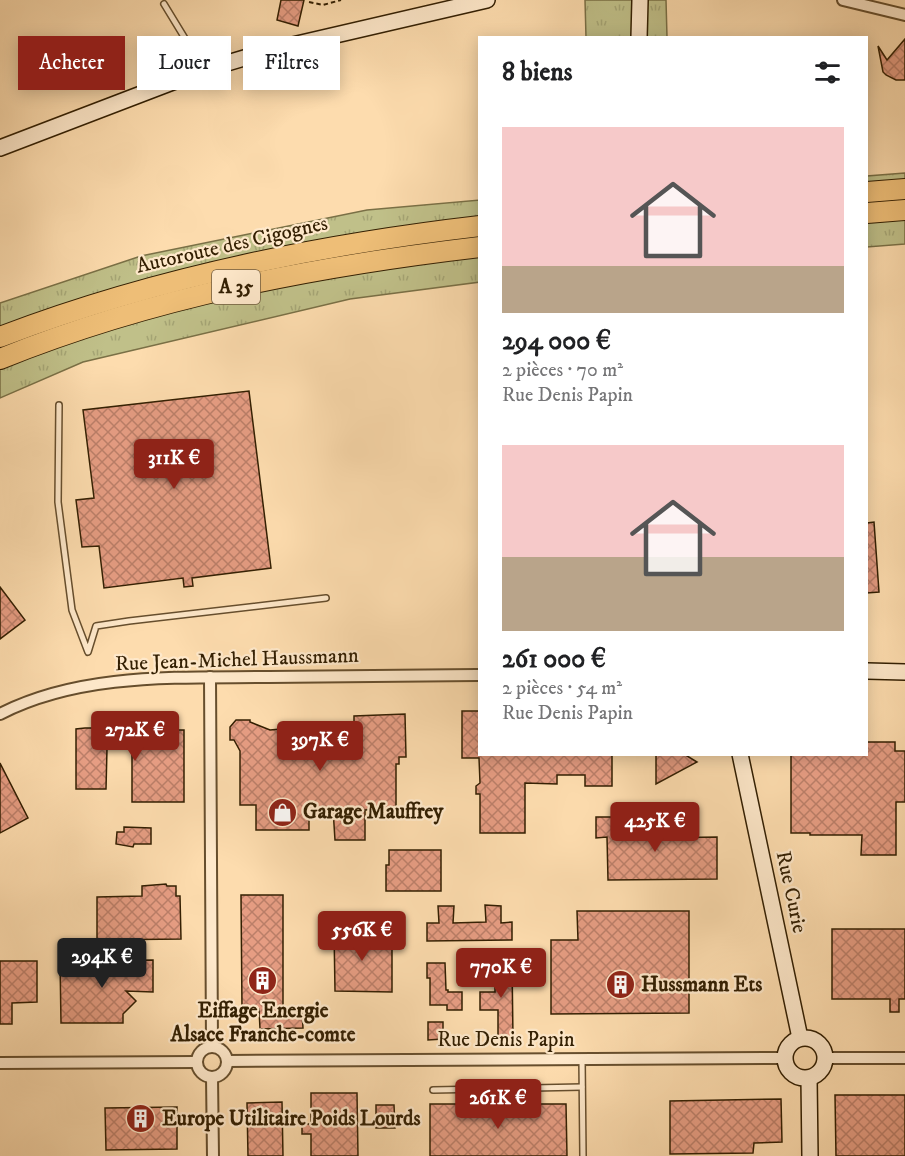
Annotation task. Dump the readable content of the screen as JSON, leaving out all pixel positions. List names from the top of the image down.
{
  "streets": {
    "highway": ["Autoroute des Cigognes", "A 35"],
    "main road": ["Rue Curie"],
    "street": ["Rue Jean-Michel Haussmann", "Rue Denis Papin"]
  },
  "crossings": [
    ["Rue Curie", "Rue Denis Papin"]
  ],
  "places": {
    "shop": ["Garage Mauffrey"],
    "building": ["Eiffage Energie Alsace Franche-comte", "Hussmann Ets", "Europe Utilitaire Poids Lourds"]
  },
  "page": {
    "chip": ["Acheter", "Louer", "Filtres"],
    "heading": "8 biens",
    "list": [
      {
        "name": "294 000 €",
        "note": "2 pièces · 70 m² · Rue Denis Papin"
      },
      {
        "name": "261 000 €",
        "note": "2 pièces · 54 m² · Rue Denis Papin"
      }
    ],
    "price": [
      "311K €",
      "272K €",
      "397K €",
      "425K €",
      "556K €",
      "294K €",
      "770K €",
      "261K €"
    ]
  }
}
